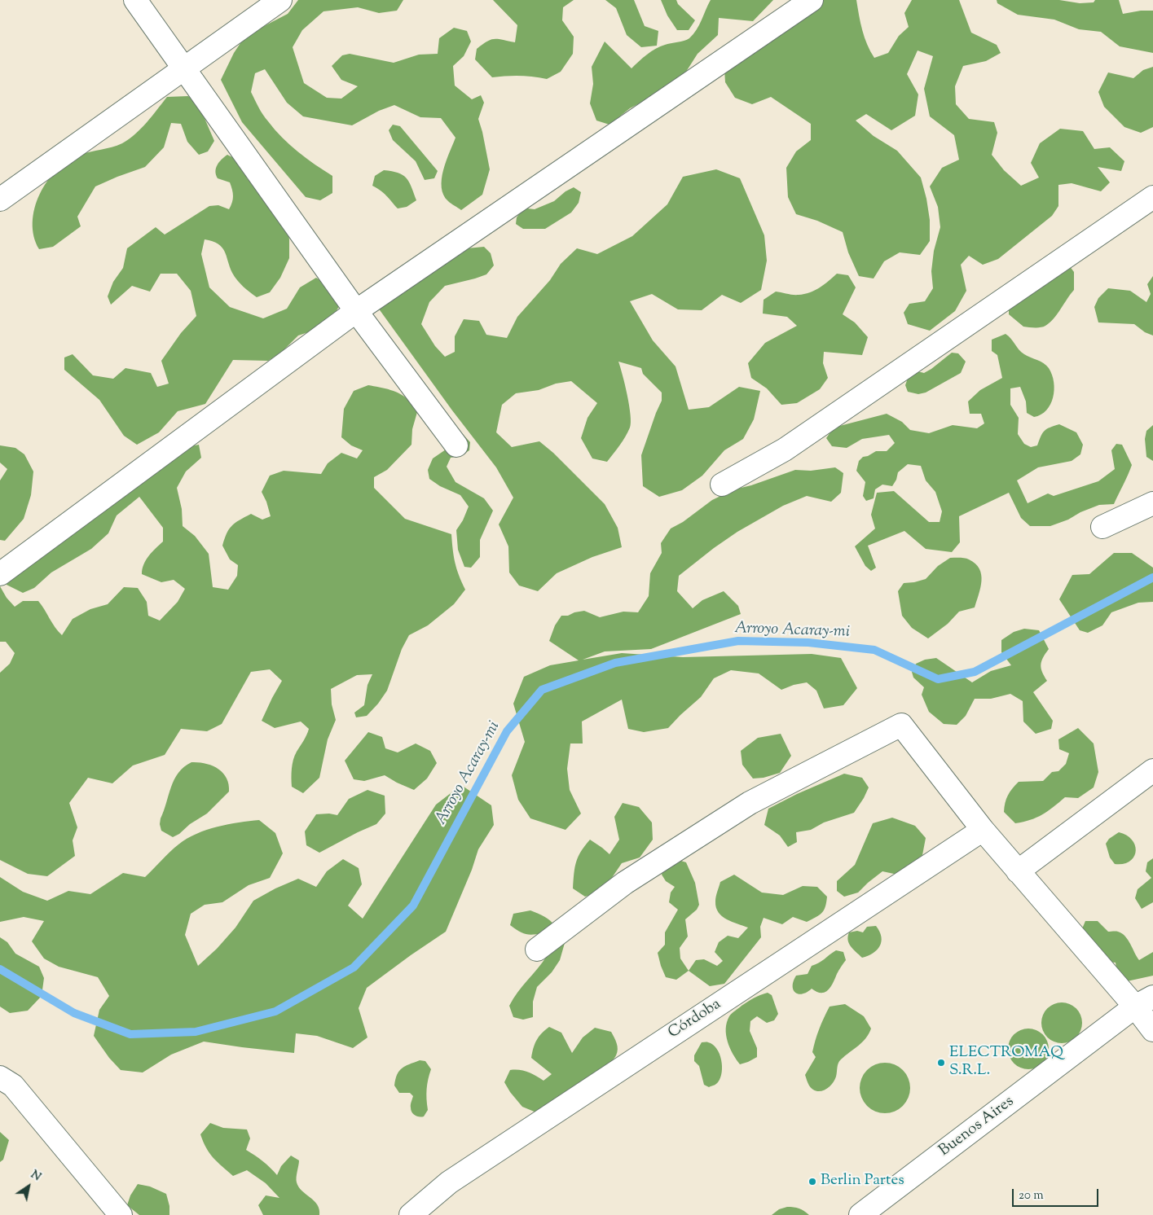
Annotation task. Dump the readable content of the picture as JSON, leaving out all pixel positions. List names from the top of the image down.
{
  "streets": {
    "street": ["Córdoba", "Buenos Aires"]
  },
  "water": ["Arroyo Acaray-mi"],
  "places": ["ELECTROMAQ S.R.L.", "Berlin Partes"],
  "scale_bar": "20 m",
  "north": "top right"
}
